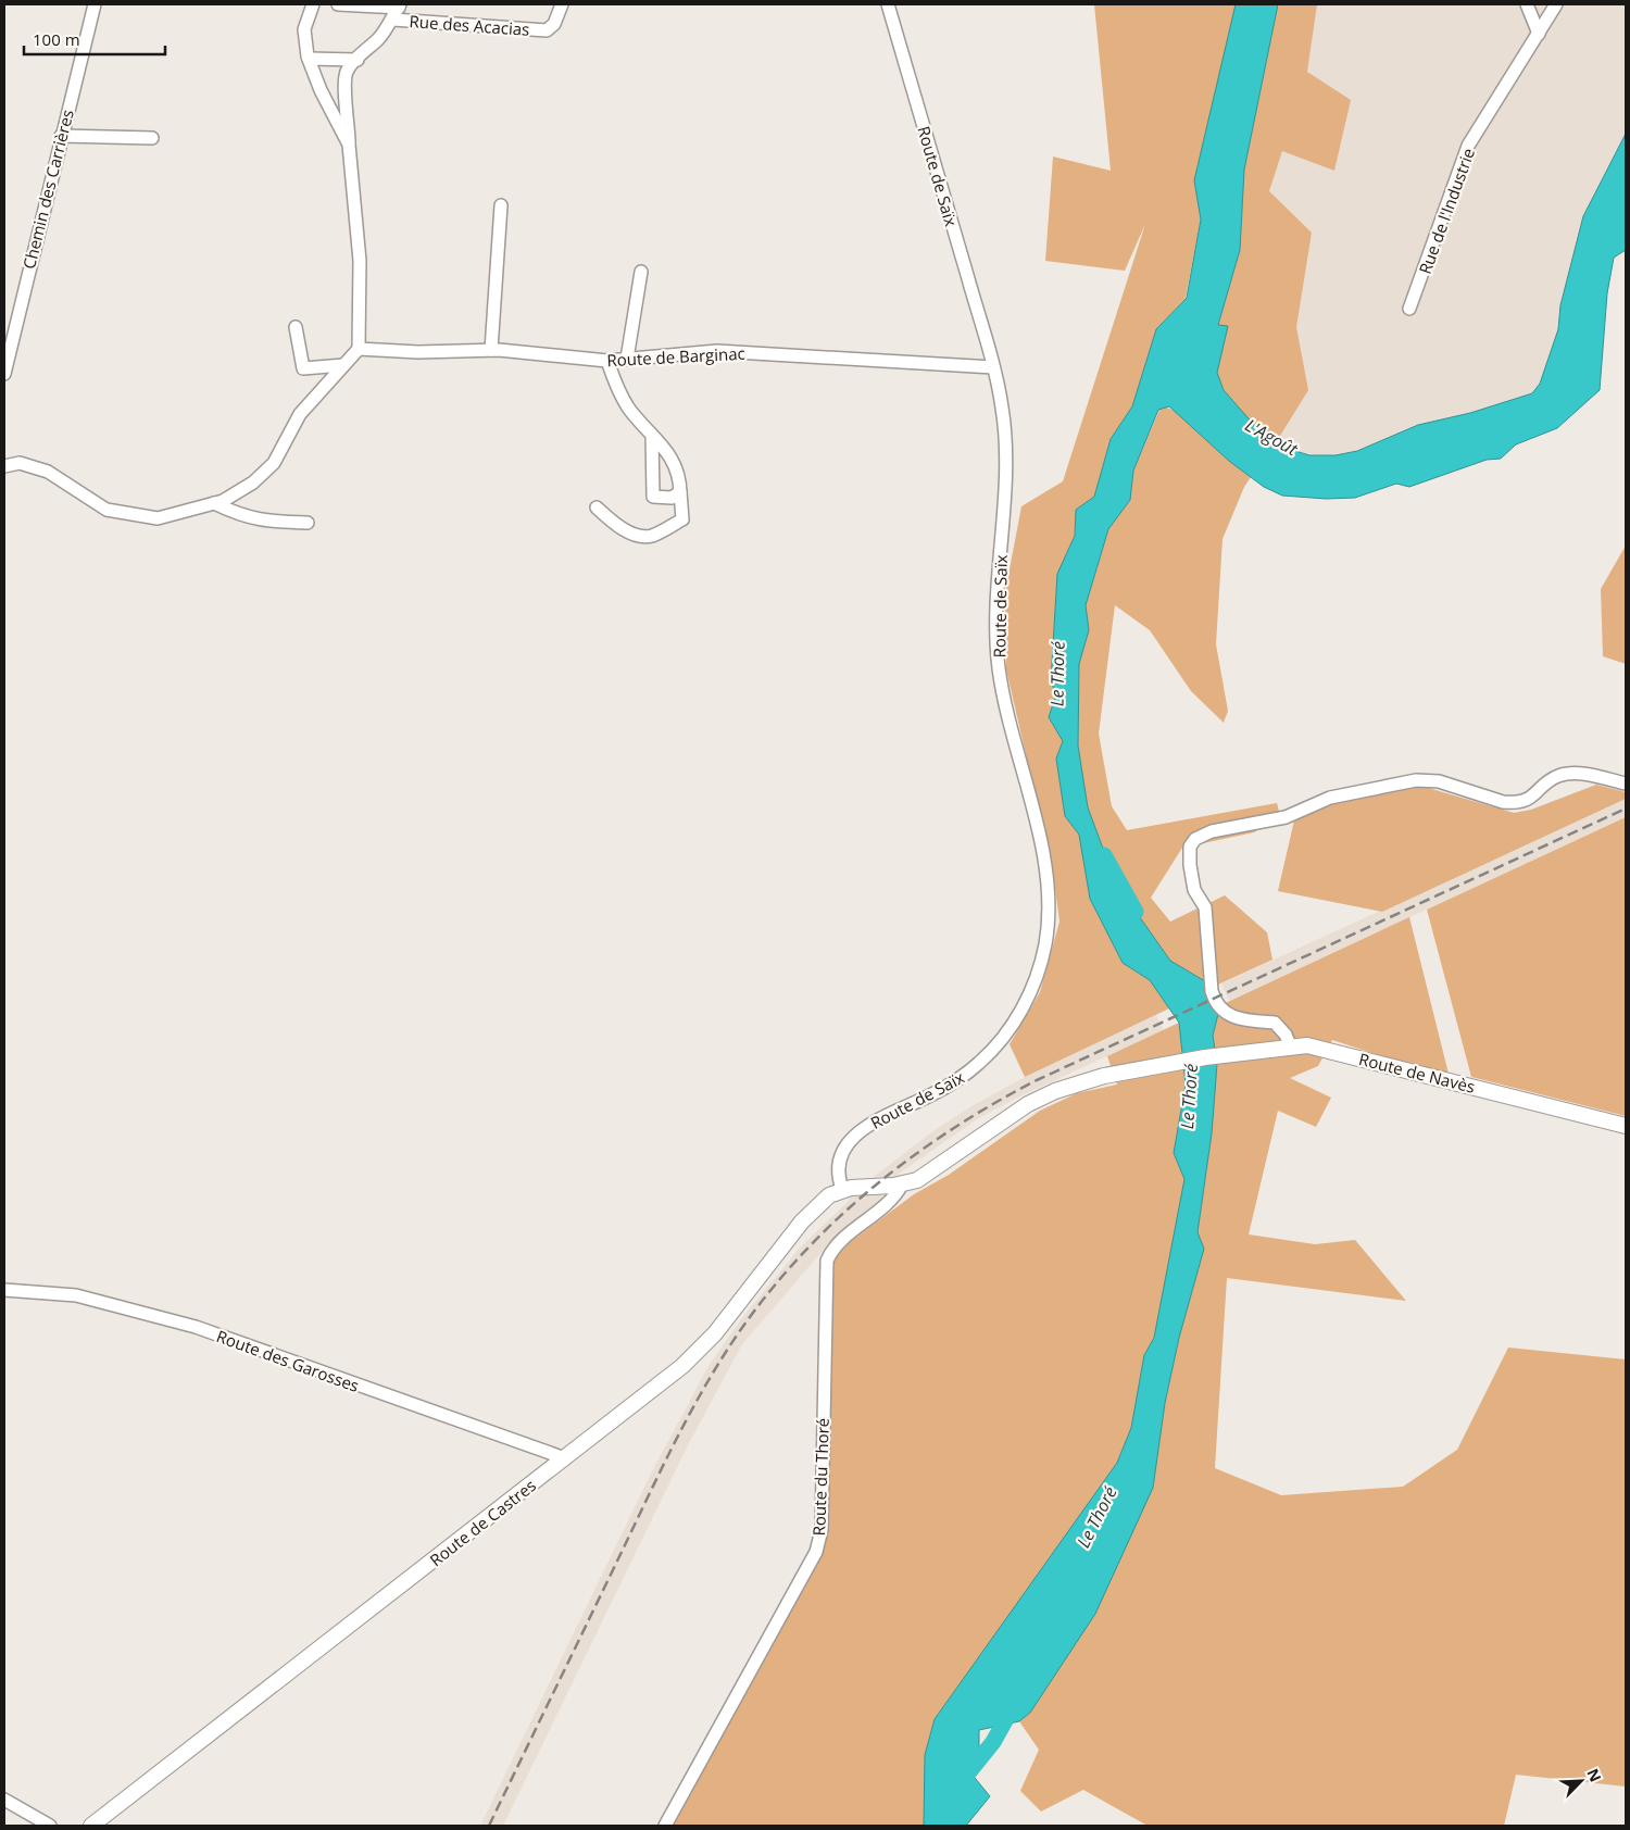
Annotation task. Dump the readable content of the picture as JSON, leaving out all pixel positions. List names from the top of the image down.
{
  "streets": {
    "main road": ["Route de Navès", "Route de Castres"],
    "street": [
      "Rue des Acacias",
      "Route de Saïx",
      "Chemin des Carrières",
      "Rue de l'Industrie",
      "Route de Barginac",
      "Route des Garosses",
      "Route du Thoré"
    ]
  },
  "crossings": [
    ["Route de Saïx", "Route de Barginac"],
    ["Route de Saïx", "Route de Navès"],
    ["Route de Saïx", "Route de Castres"],
    ["Route de Navès", "Route du Thoré"],
    ["Route de Navès", "Route de Castres"],
    ["Route des Garosses", "Route de Castres"]
  ],
  "water": ["L'Agoût", "Le Thoré"],
  "scale_bar": "100 m",
  "north": "top right"
}
